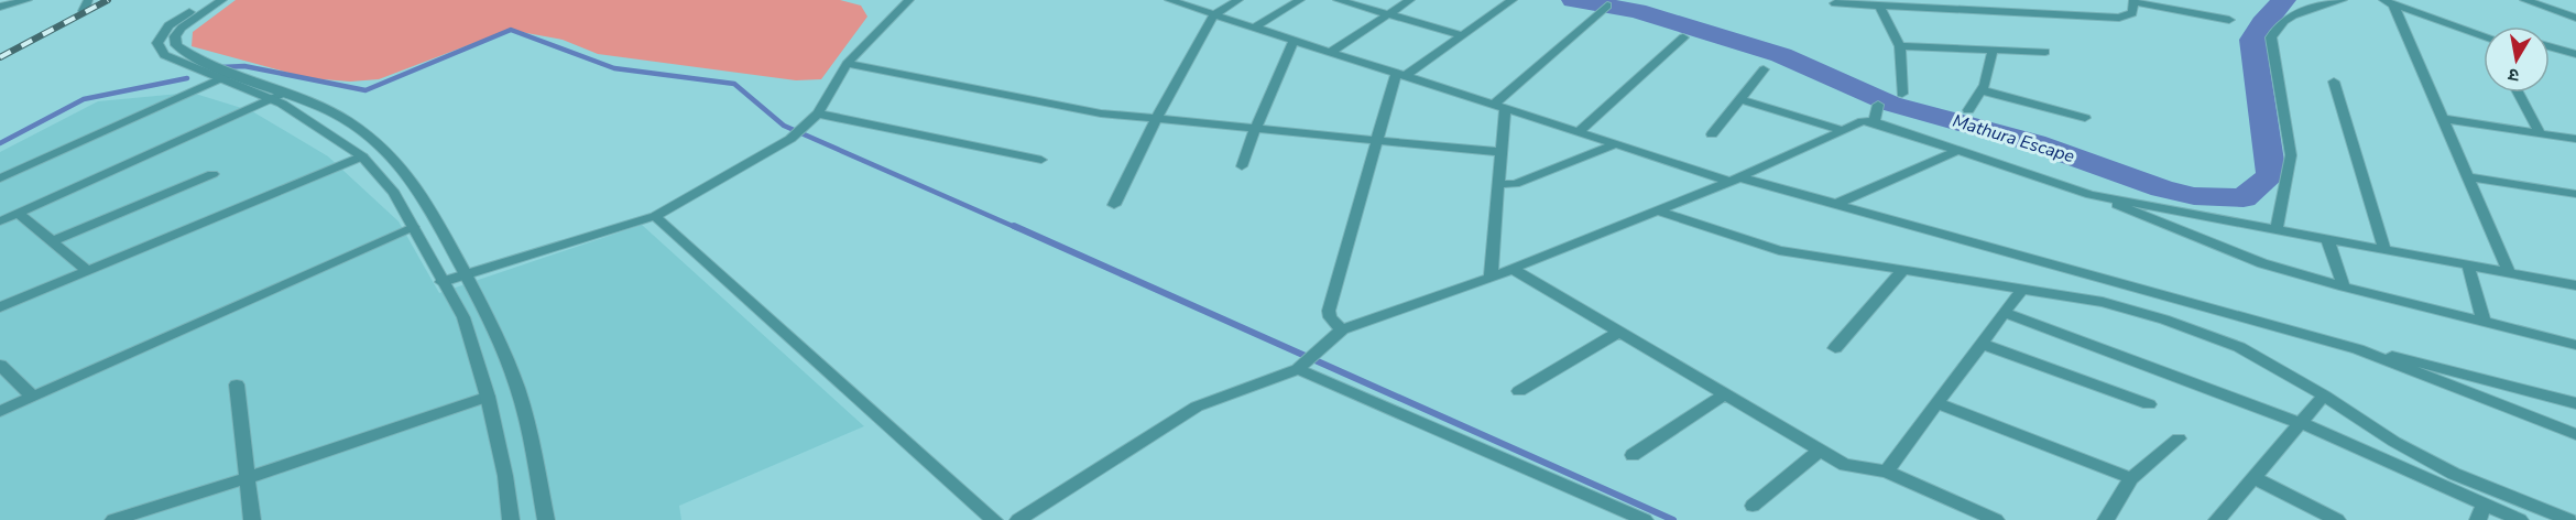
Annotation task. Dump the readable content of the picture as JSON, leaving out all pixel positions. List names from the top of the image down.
{
  "water": ["Mathura Escape"],
  "north": "bottom"
}
